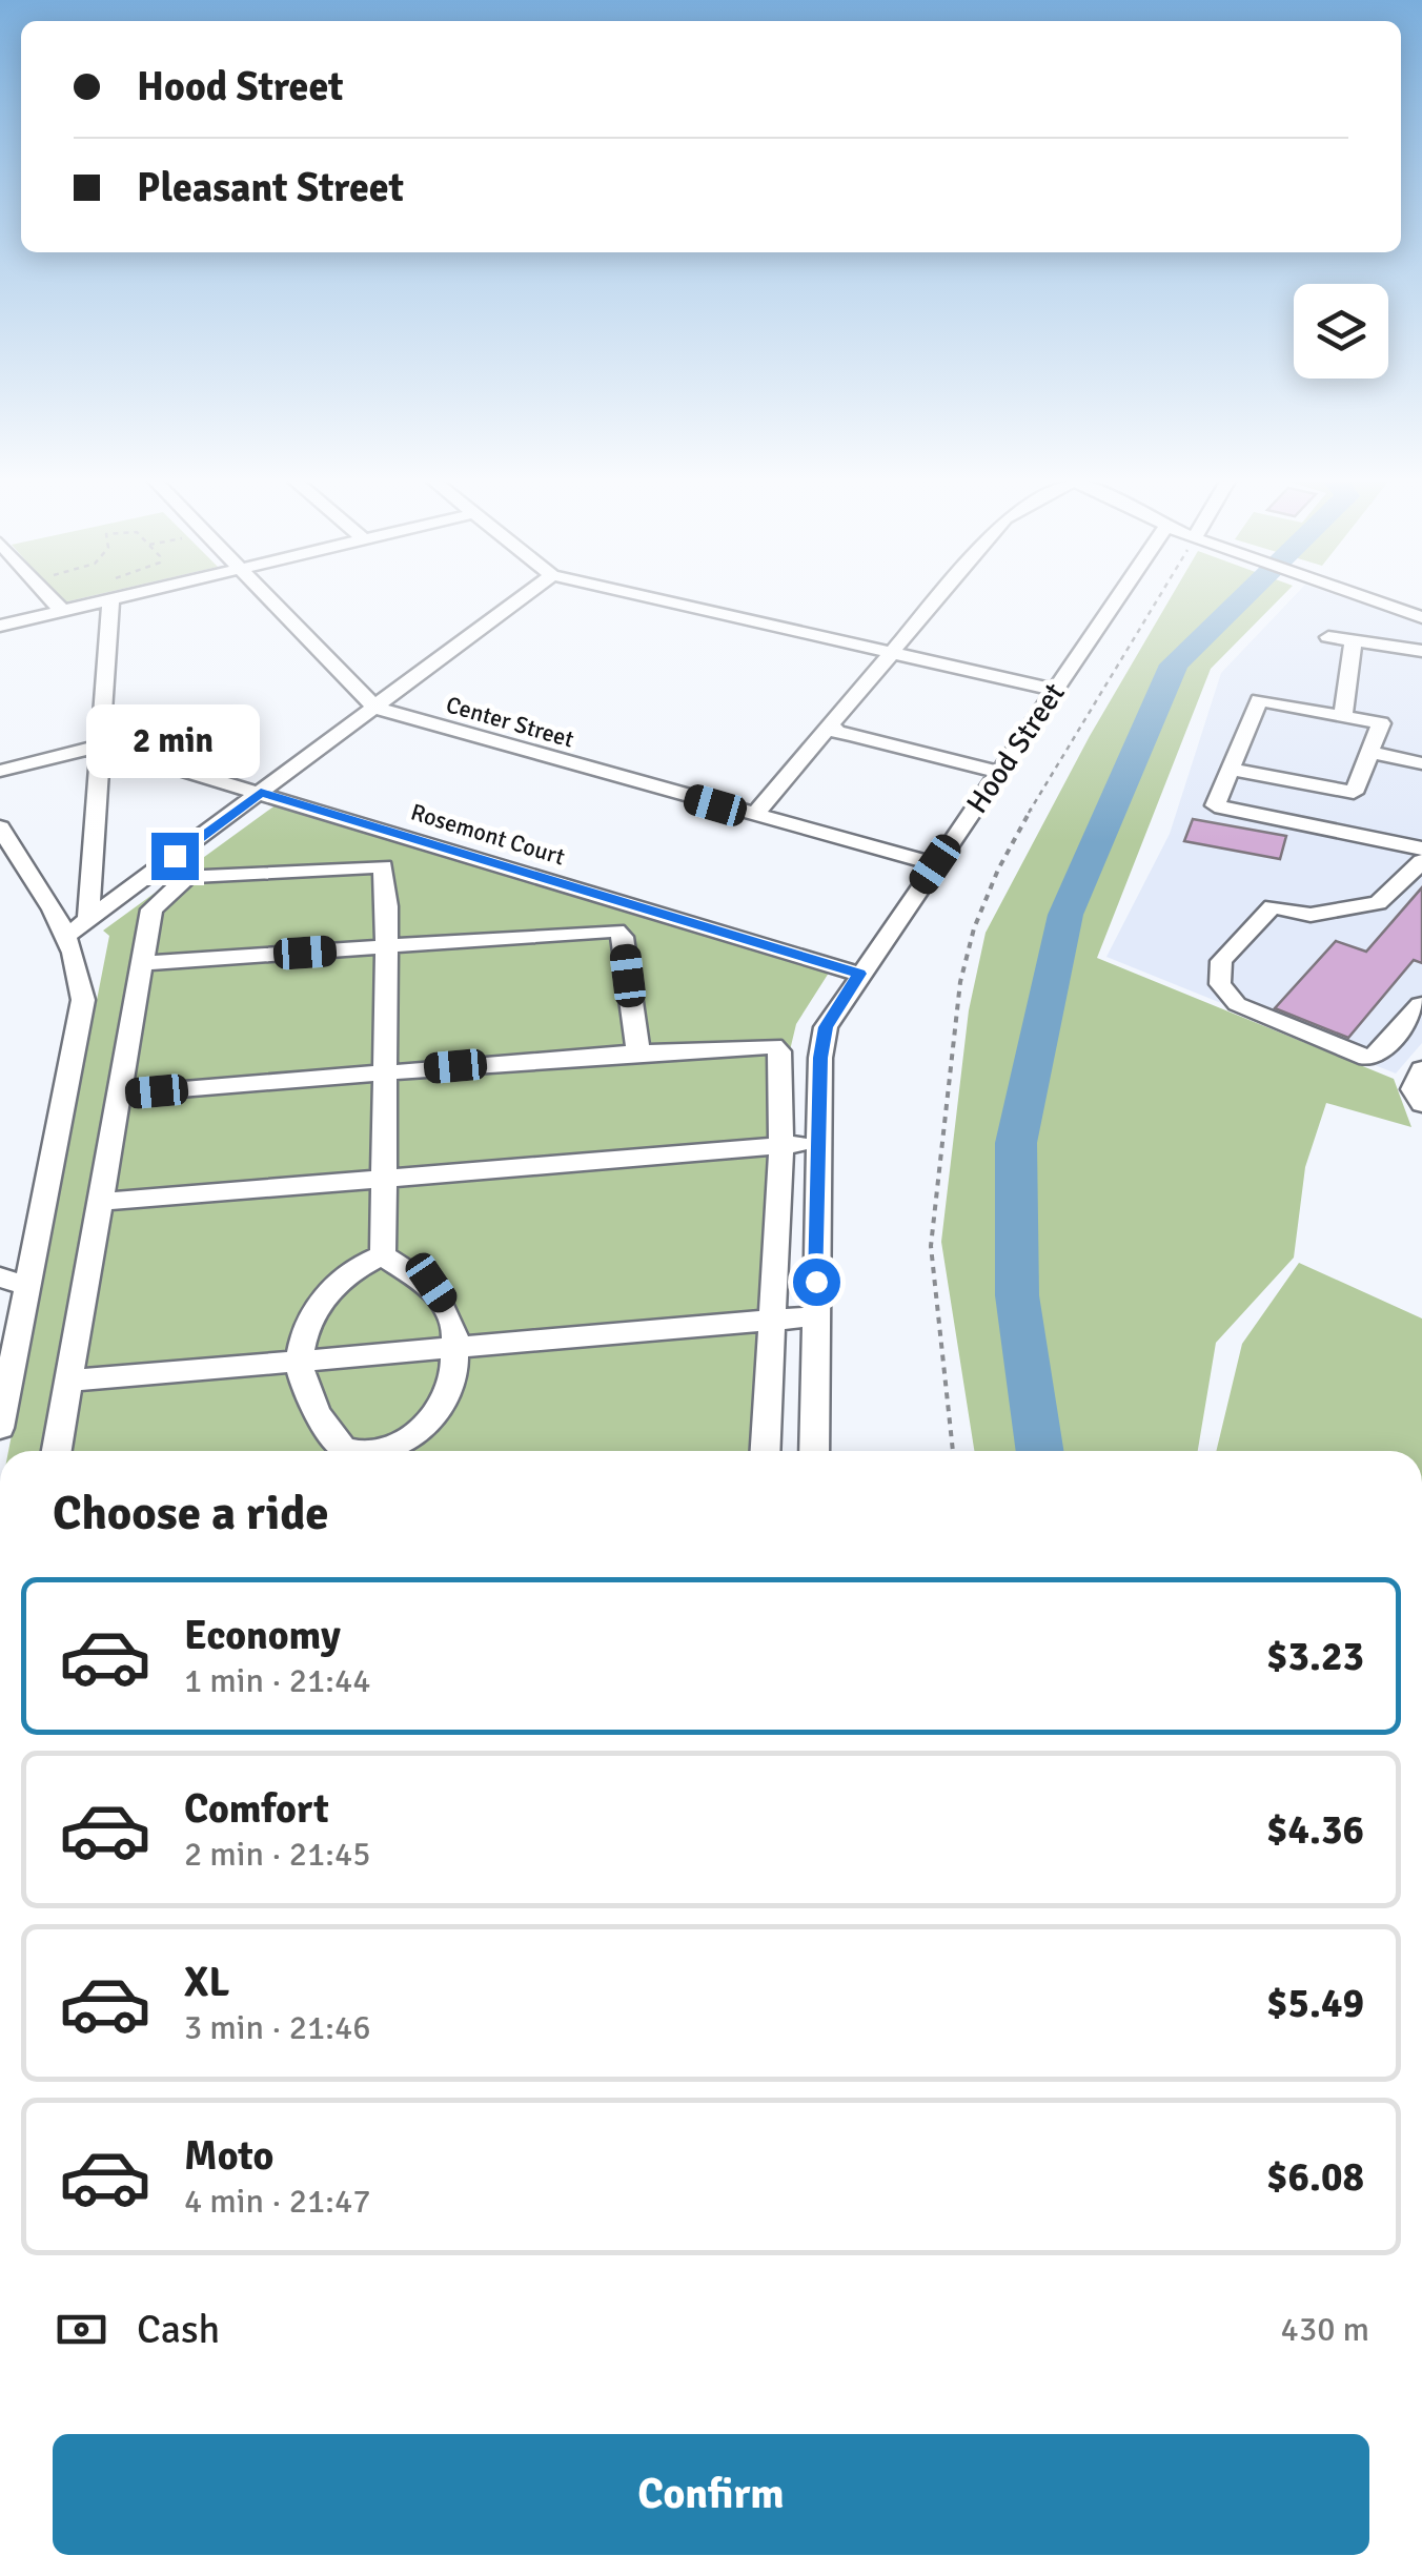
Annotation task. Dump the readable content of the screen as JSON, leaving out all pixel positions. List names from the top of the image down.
{
  "streets": {
    "street": ["Center Street", "Hood Street", "Rosemont Court"]
  },
  "crossings": [
    ["Center Street", "Hood Street"],
    ["Hood Street", "Rosemont Court"]
  ],
  "page": {
    "banner": ["Hood Street", "Pleasant Street"],
    "bubble": "2 min",
    "heading": "Choose a ride",
    "list": [
      {
        "name": "Economy",
        "note": "1 min · 21:44",
        "value": "$3.23"
      },
      {
        "name": "Comfort",
        "note": "2 min · 21:45",
        "value": "$4.36"
      },
      {
        "name": "XL",
        "note": "3 min · 21:46",
        "value": "$5.49"
      },
      {
        "name": "Moto",
        "note": "4 min · 21:47",
        "value": "$6.08"
      }
    ],
    "pay": ["Cash", "430 m"],
    "buttons": "Confirm"
  }
}
